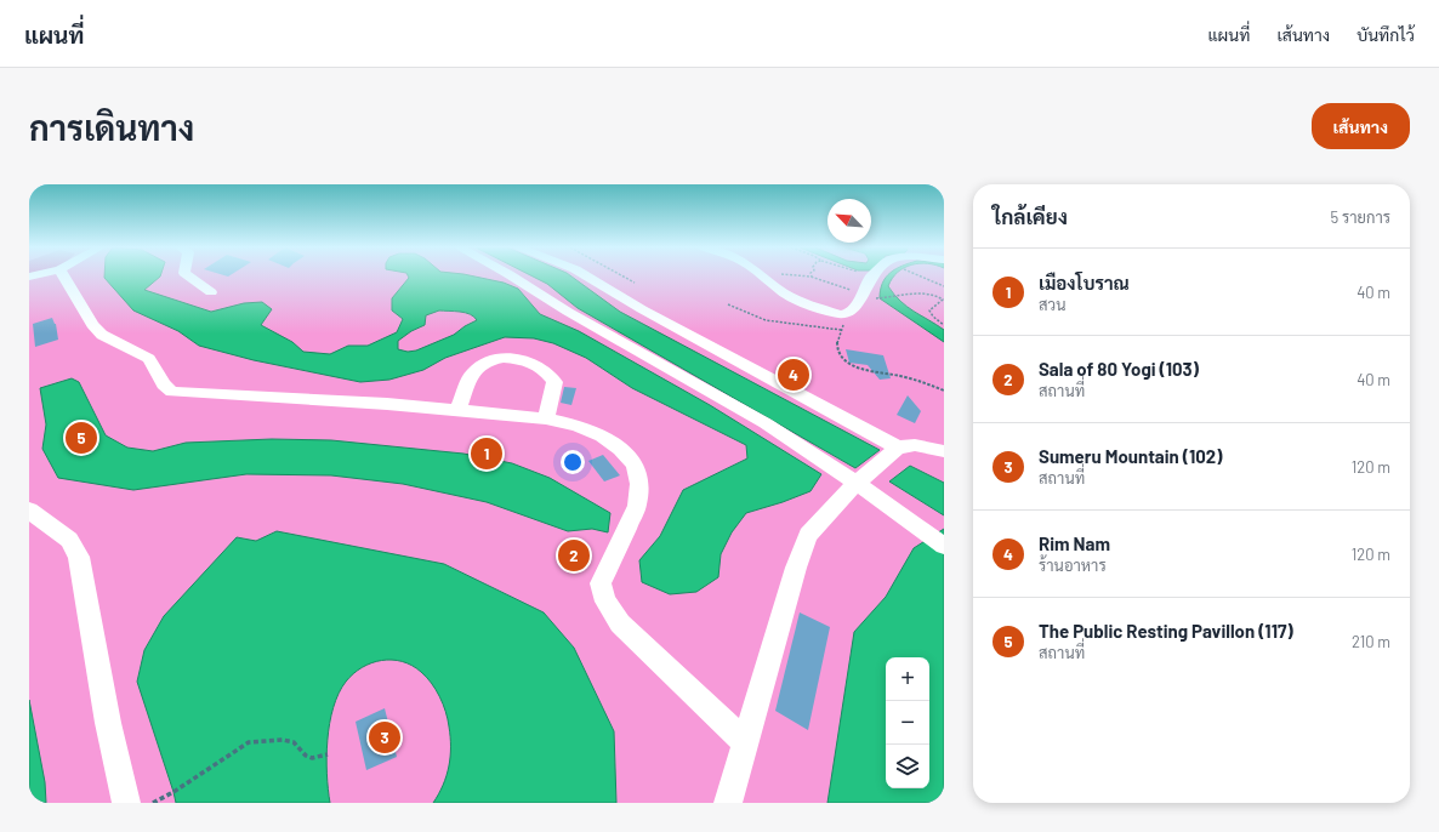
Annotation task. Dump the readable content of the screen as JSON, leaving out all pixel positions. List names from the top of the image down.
{
  "north": "top left",
  "page": {
    "header": "แผนที่",
    "nav": ["แผนที่", "เส้นทาง", "บันทึกไว้"],
    "buttons": "เส้นทาง",
    "title": "การเดินทาง",
    "heading": ["ใกล้เคียง", "5 รายการ"],
    "list": [
      {
        "mark": "1",
        "name": "เมืองโบราณ",
        "note": "สวน",
        "value": "40 m"
      },
      {
        "mark": "2",
        "name": "Sala of 80 Yogi (103)",
        "note": "สถานที่",
        "value": "40 m"
      },
      {
        "mark": "3",
        "name": "Sumeru Mountain (102)",
        "note": "สถานที่",
        "value": "120 m"
      },
      {
        "mark": "4",
        "name": "Rim Nam",
        "note": "ร้านอาหาร",
        "value": "120 m"
      },
      {
        "mark": "5",
        "name": "The Public Resting Pavillon (117)",
        "note": "สถานที่",
        "value": "210 m"
      }
    ],
    "pins": [
      "4",
      "5",
      "1",
      "2",
      "3"
    ],
    "map_buttons": ["+", "−"]
  }
}
